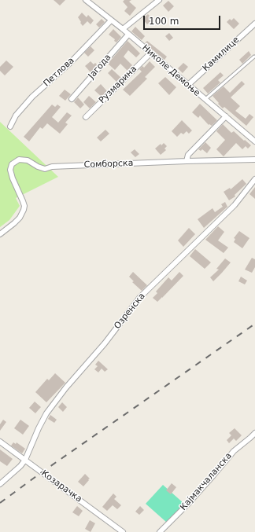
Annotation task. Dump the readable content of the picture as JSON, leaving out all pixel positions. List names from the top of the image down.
{
  "streets": {
    "street": [
      "Камилице",
      "Јагода",
      "Николе Демоње",
      "Петлова",
      "Рузмарина",
      "Сомборска",
      "Озренска",
      "Кајмакчаланска",
      "Козарачка"
    ]
  },
  "crossings": [
    ["Камилице", "Николе Демоње"],
    ["Јагода", "Николе Демоње"],
    ["Николе Демоње", "Петлова"],
    ["Николе Демоње", "Рузмарина"],
    ["Озренска", "Козарачка"]
  ],
  "scale_bar": "100 m"
}
